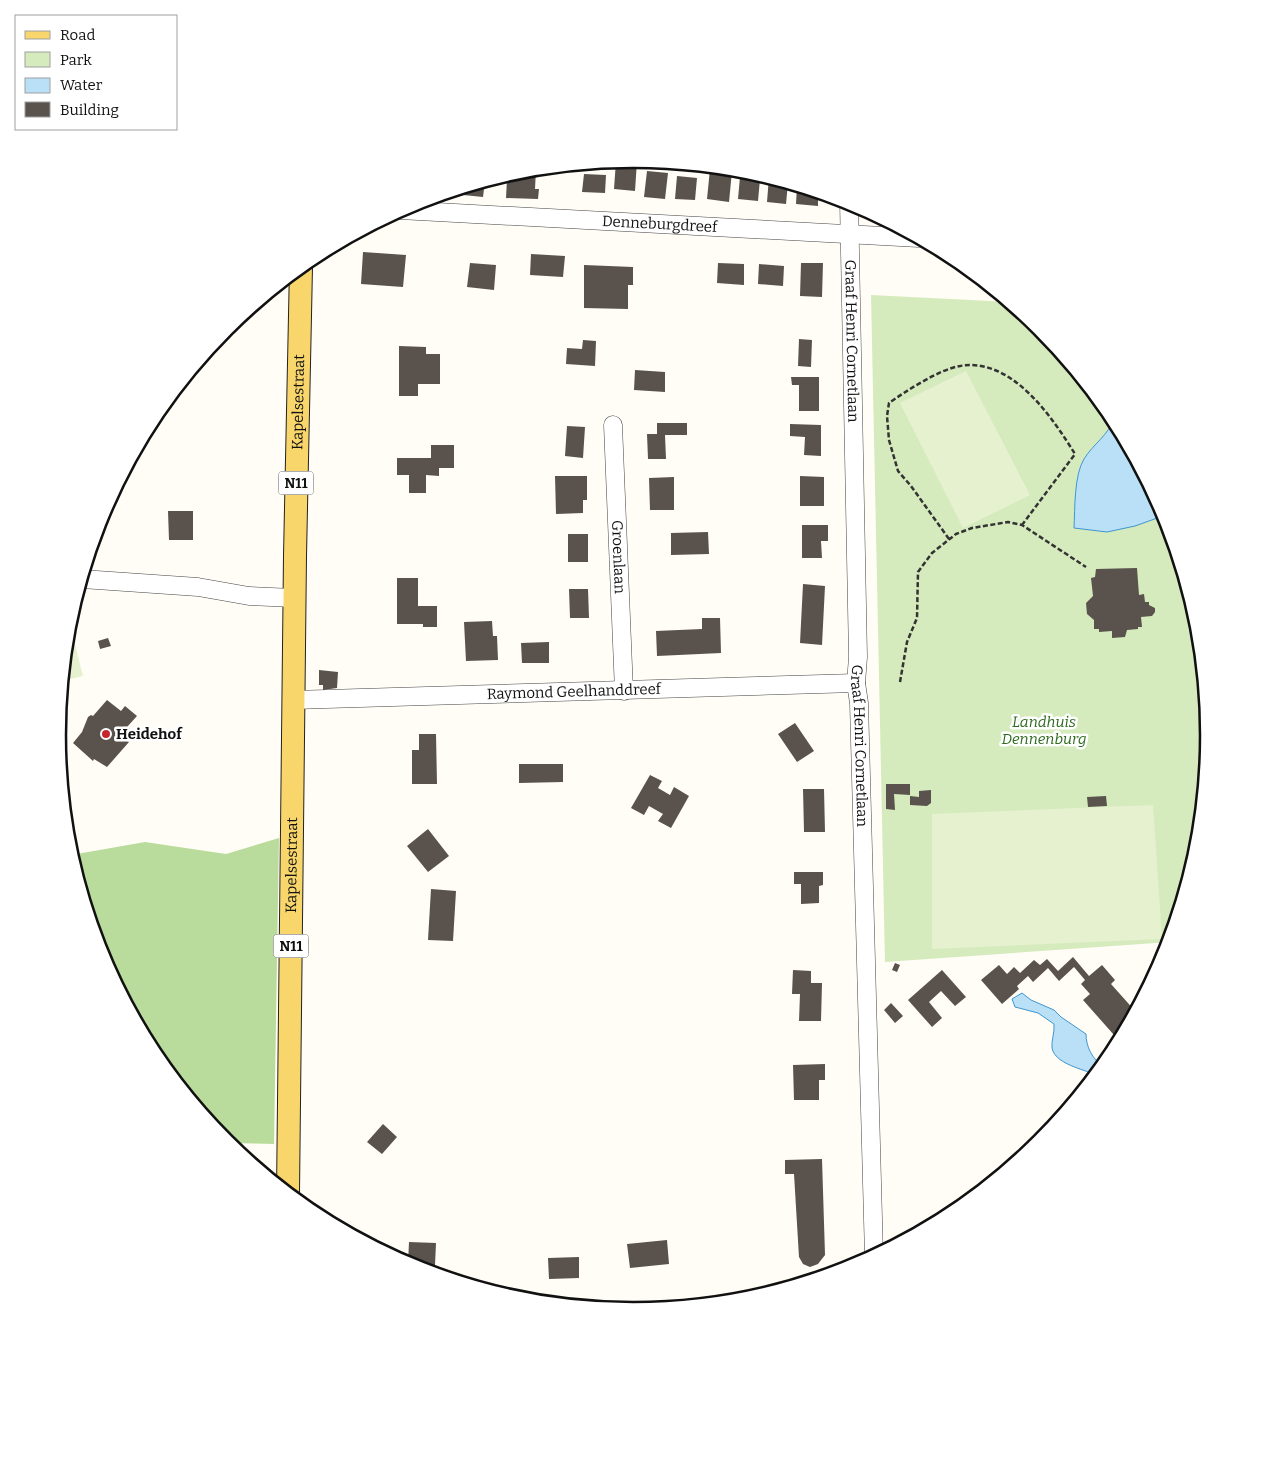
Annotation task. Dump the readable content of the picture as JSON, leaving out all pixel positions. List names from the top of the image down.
{
  "streets": {
    "main road": ["Kapelsestraat", "N11"],
    "street": [
      "Denneburgdreef",
      "Graaf Henri Cornetlaan",
      "Groenlaan",
      "Raymond Geelhanddreef"
    ]
  },
  "crossings": [
    ["Denneburgdreef", "Graaf Henri Cornetlaan"],
    ["Graaf Henri Cornetlaan", "Raymond Geelhanddreef"],
    ["Kapelsestraat", "Raymond Geelhanddreef"],
    ["Groenlaan", "Raymond Geelhanddreef"]
  ],
  "parks": ["Landhuis Dennenburg"],
  "places": ["Heidehof"],
  "legend": [
    "Road",
    "Park",
    "Water",
    "Building"
  ]
}
